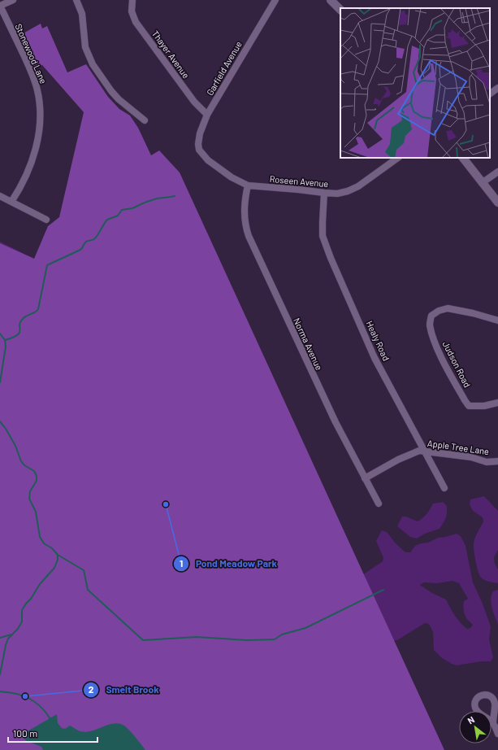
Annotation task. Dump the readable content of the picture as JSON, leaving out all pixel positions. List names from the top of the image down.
{
  "streets": {
    "street": [
      "Stonewood Lane",
      "Thayer Avenue",
      "Garfield Avenue",
      "Roseen Avenue",
      "Healy Road",
      "Norma Avenue",
      "Judson Road",
      "Apple Tree Lane"
    ]
  },
  "crossings": [
    ["Thayer Avenue", "Garfield Avenue"],
    ["Garfield Avenue", "Roseen Avenue"],
    ["Roseen Avenue", "Healy Road"],
    ["Roseen Avenue", "Norma Avenue"],
    ["Healy Road", "Apple Tree Lane"],
    ["Norma Avenue", "Apple Tree Lane"]
  ],
  "places": ["Pond Meadow Park", "Smelt Brook"],
  "scale_bar": "100 m",
  "north": "top left"
}
